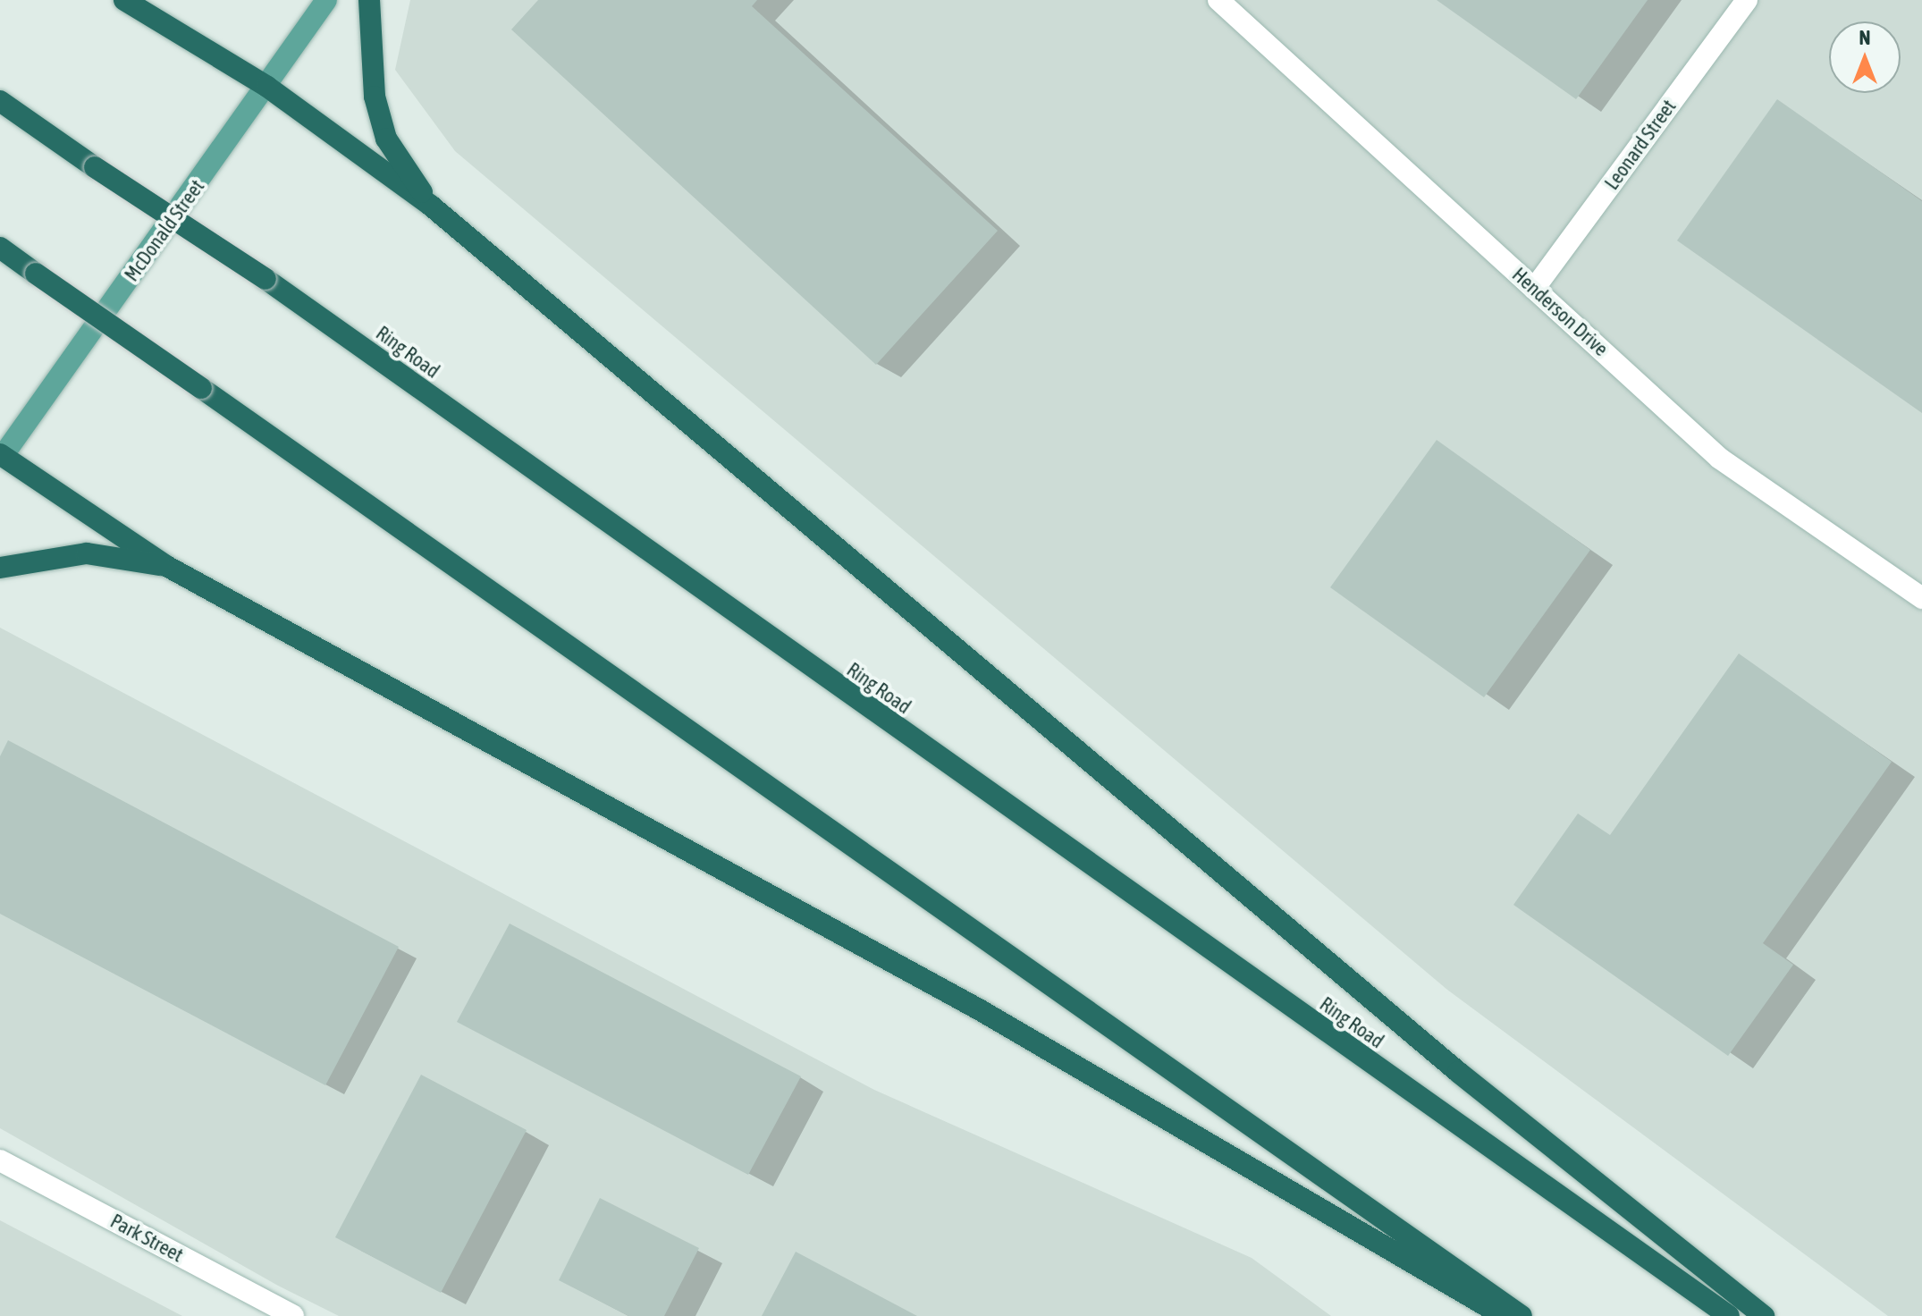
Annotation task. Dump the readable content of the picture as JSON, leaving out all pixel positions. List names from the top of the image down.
{
  "streets": {
    "highway": ["Ring Road"],
    "main road": ["McDonald Street"],
    "street": ["Leonard Street", "Henderson Drive", "Park Street"]
  },
  "crossings": [
    ["Leonard Street", "Henderson Drive"]
  ],
  "north": "top"
}
